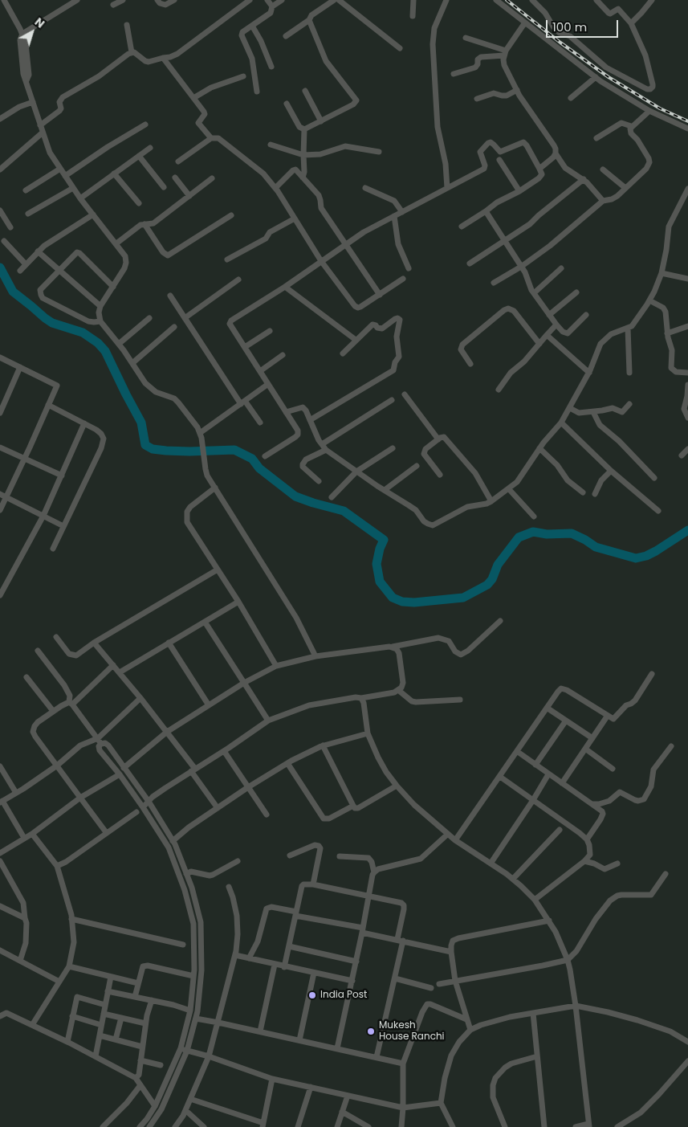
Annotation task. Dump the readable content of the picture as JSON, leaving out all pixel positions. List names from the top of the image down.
{
  "places": ["India Post", "Mukesh House Ranchi"],
  "scale_bar": "100 m",
  "north": "top right"
}
